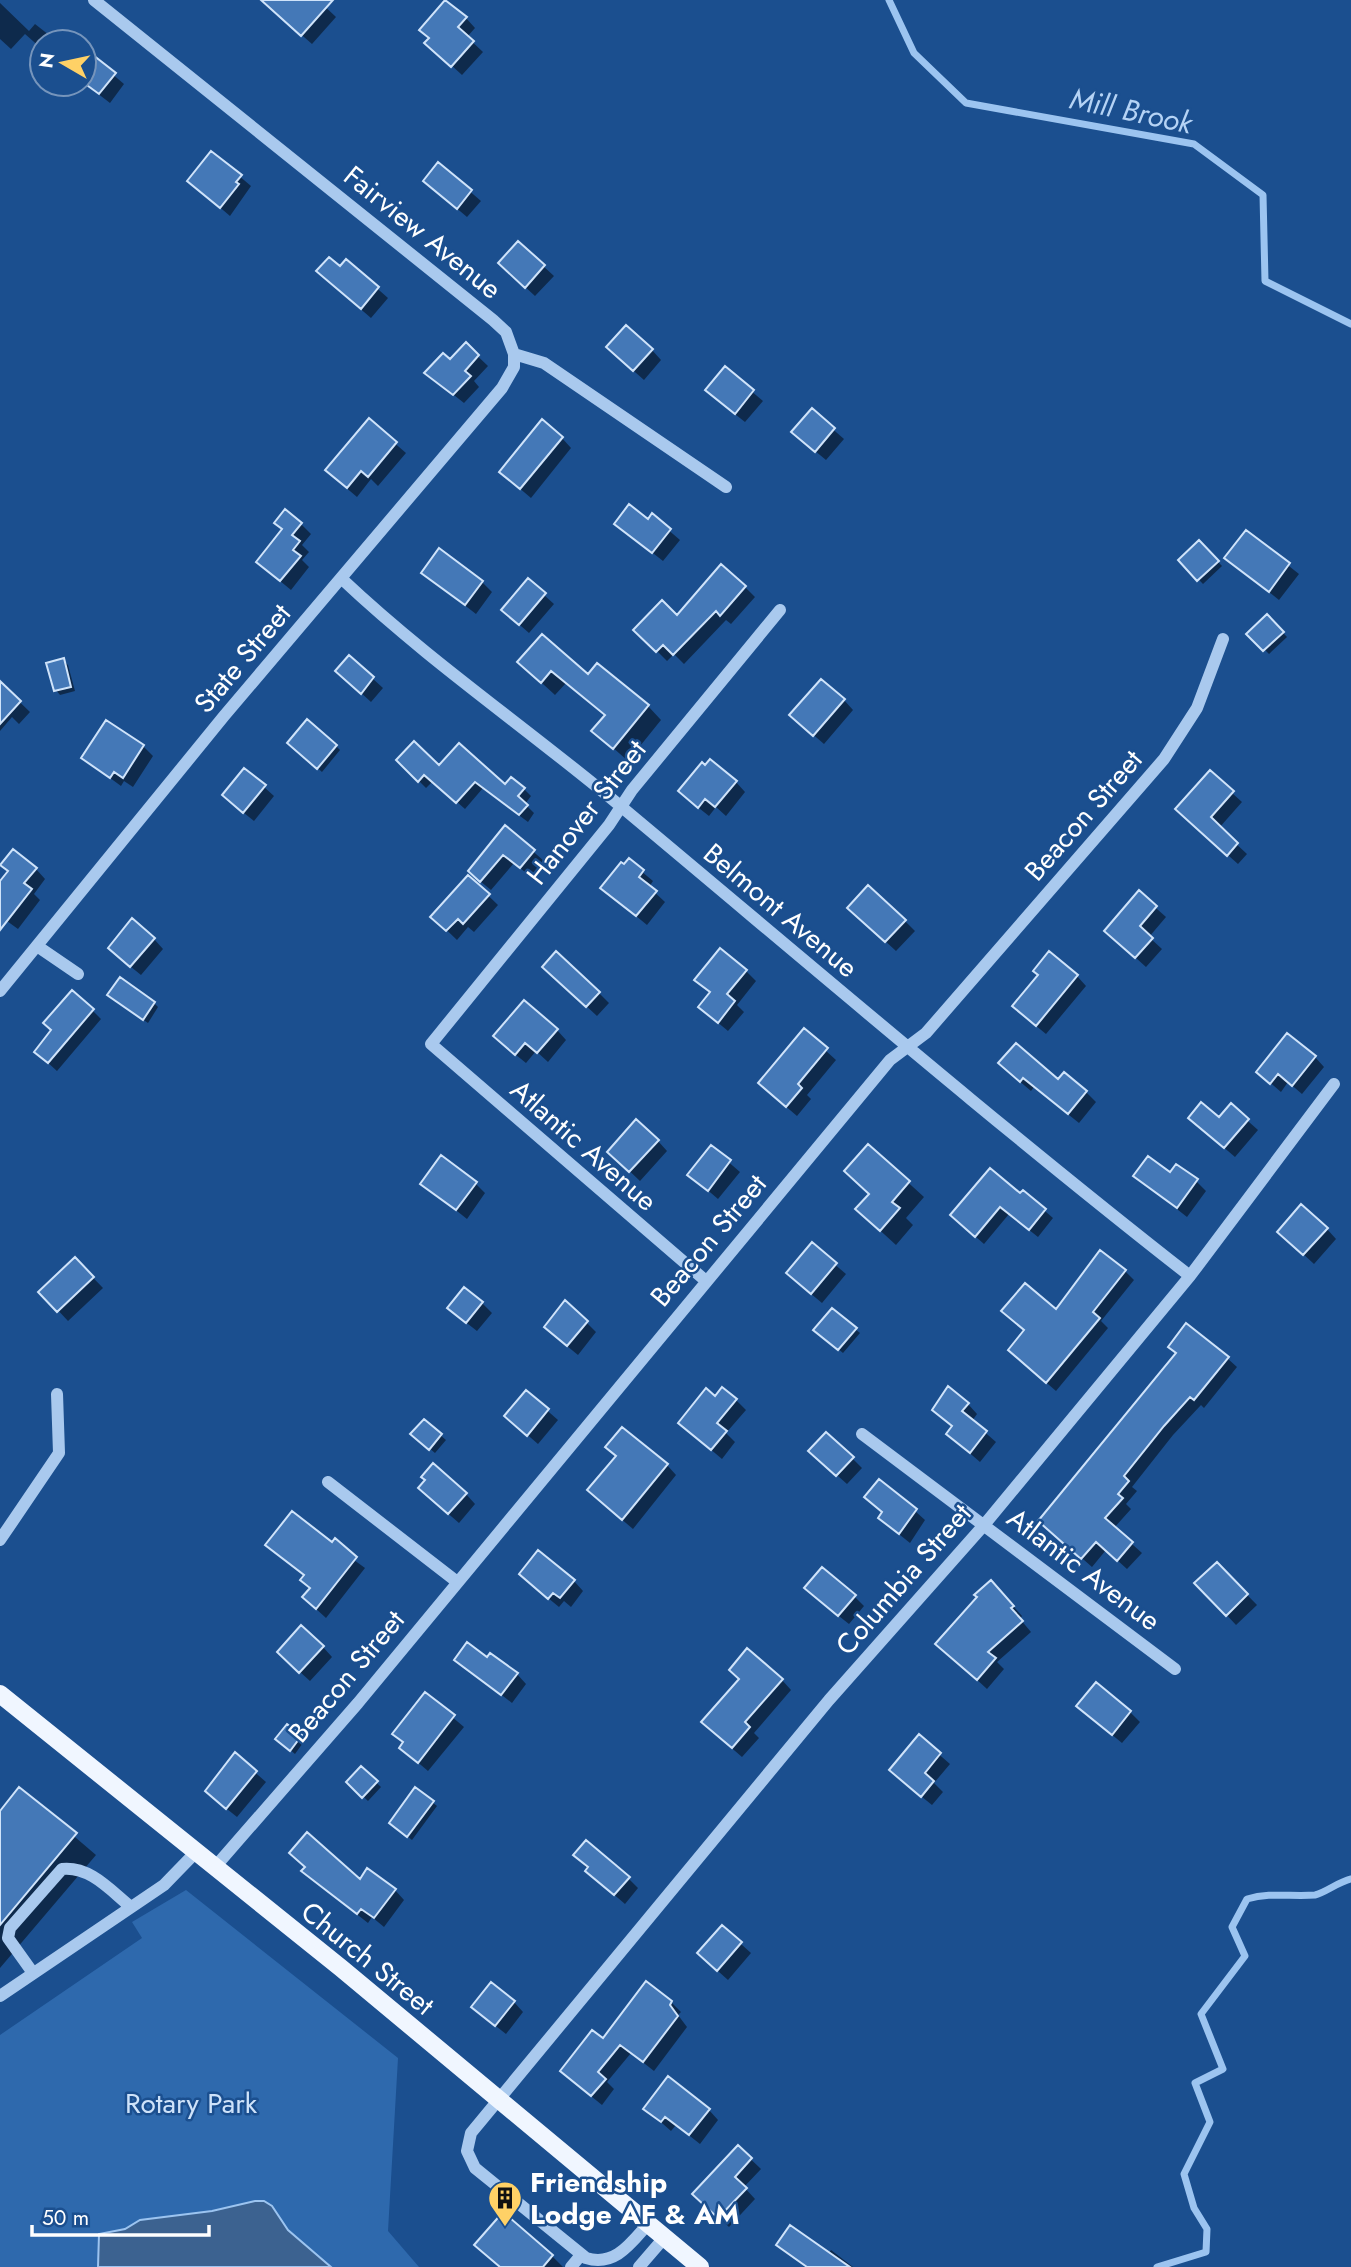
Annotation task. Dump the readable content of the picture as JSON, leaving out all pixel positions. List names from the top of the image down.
{
  "streets": {
    "main road": ["Church Street"],
    "street": [
      "Fairview Avenue",
      "State Street",
      "Hanover Street",
      "Beacon Street",
      "Belmont Avenue",
      "Atlantic Avenue",
      "Columbia Street"
    ]
  },
  "crossings": [
    ["Fairview Avenue", "State Street"],
    ["State Street", "Belmont Avenue"],
    ["Hanover Street", "Belmont Avenue"],
    ["Hanover Street", "Atlantic Avenue"],
    ["Beacon Street", "Belmont Avenue"],
    ["Beacon Street", "Atlantic Avenue"],
    ["Beacon Street", "Church Street"],
    ["Belmont Avenue", "Columbia Street"],
    ["Atlantic Avenue", "Columbia Street"],
    ["Columbia Street", "Church Street"]
  ],
  "water": ["Mill Brook"],
  "parks": ["Rotary Park"],
  "places": {
    "building": ["Friendship Lodge AF & AM"]
  },
  "scale_bar": "50 m",
  "north": "left"
}
